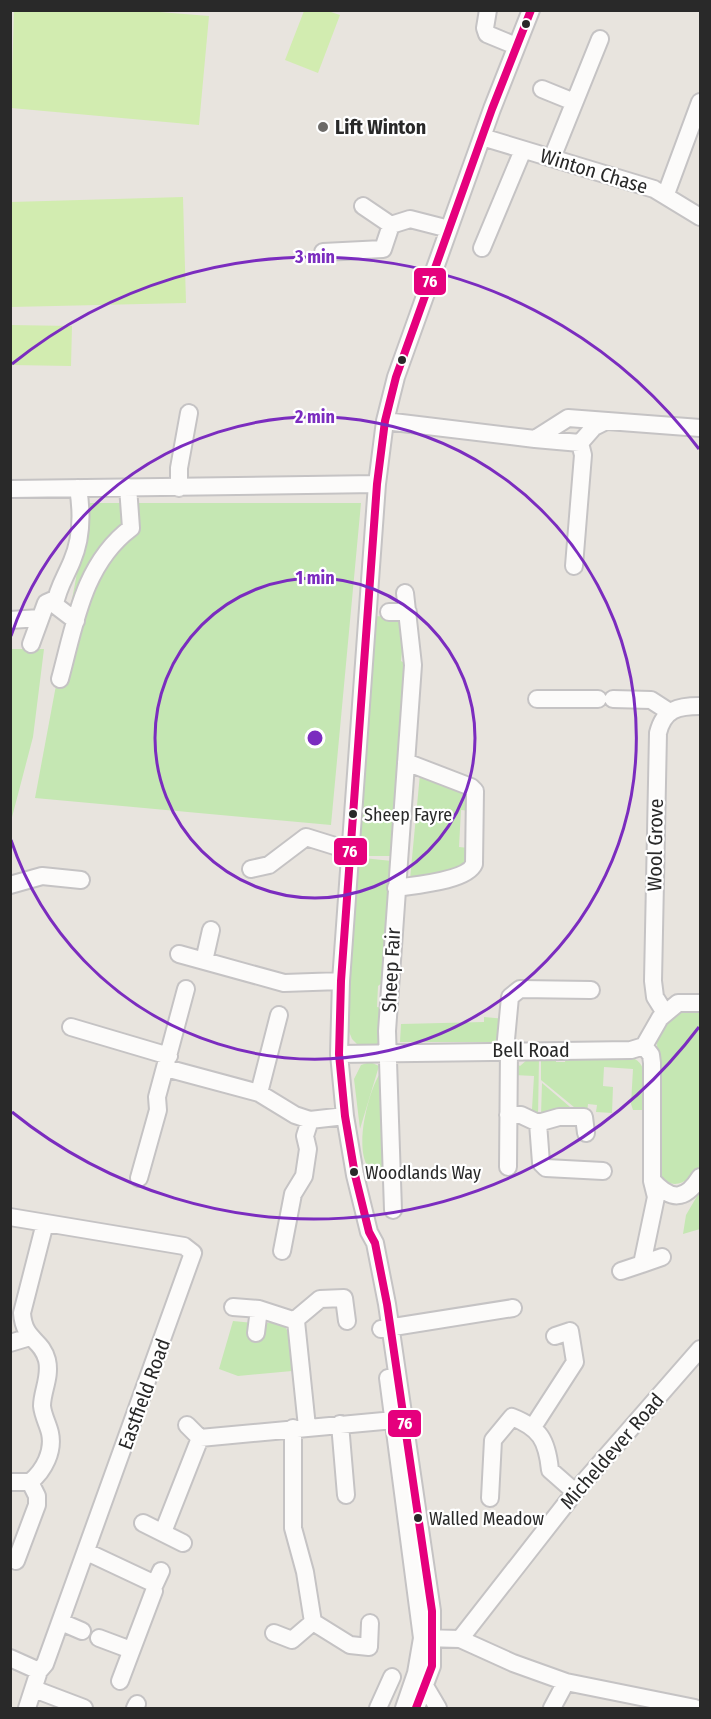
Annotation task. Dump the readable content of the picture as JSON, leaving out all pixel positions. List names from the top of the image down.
{
  "streets": {
    "street": [
      "Winton Chase",
      "Wool Grove",
      "Sheep Fair",
      "Bell Road",
      "Eastfield Road",
      "Micheldever Road"
    ]
  },
  "crossings": [
    ["Sheep Fair", "Bell Road"]
  ],
  "places": [
    "Lift Winton",
    "Sheep Fayre",
    "Woodlands Way",
    "Walled Meadow"
  ],
  "lines": ["transit line 76"],
  "rings": ["3 min", "2 min", "1 min"]
}
